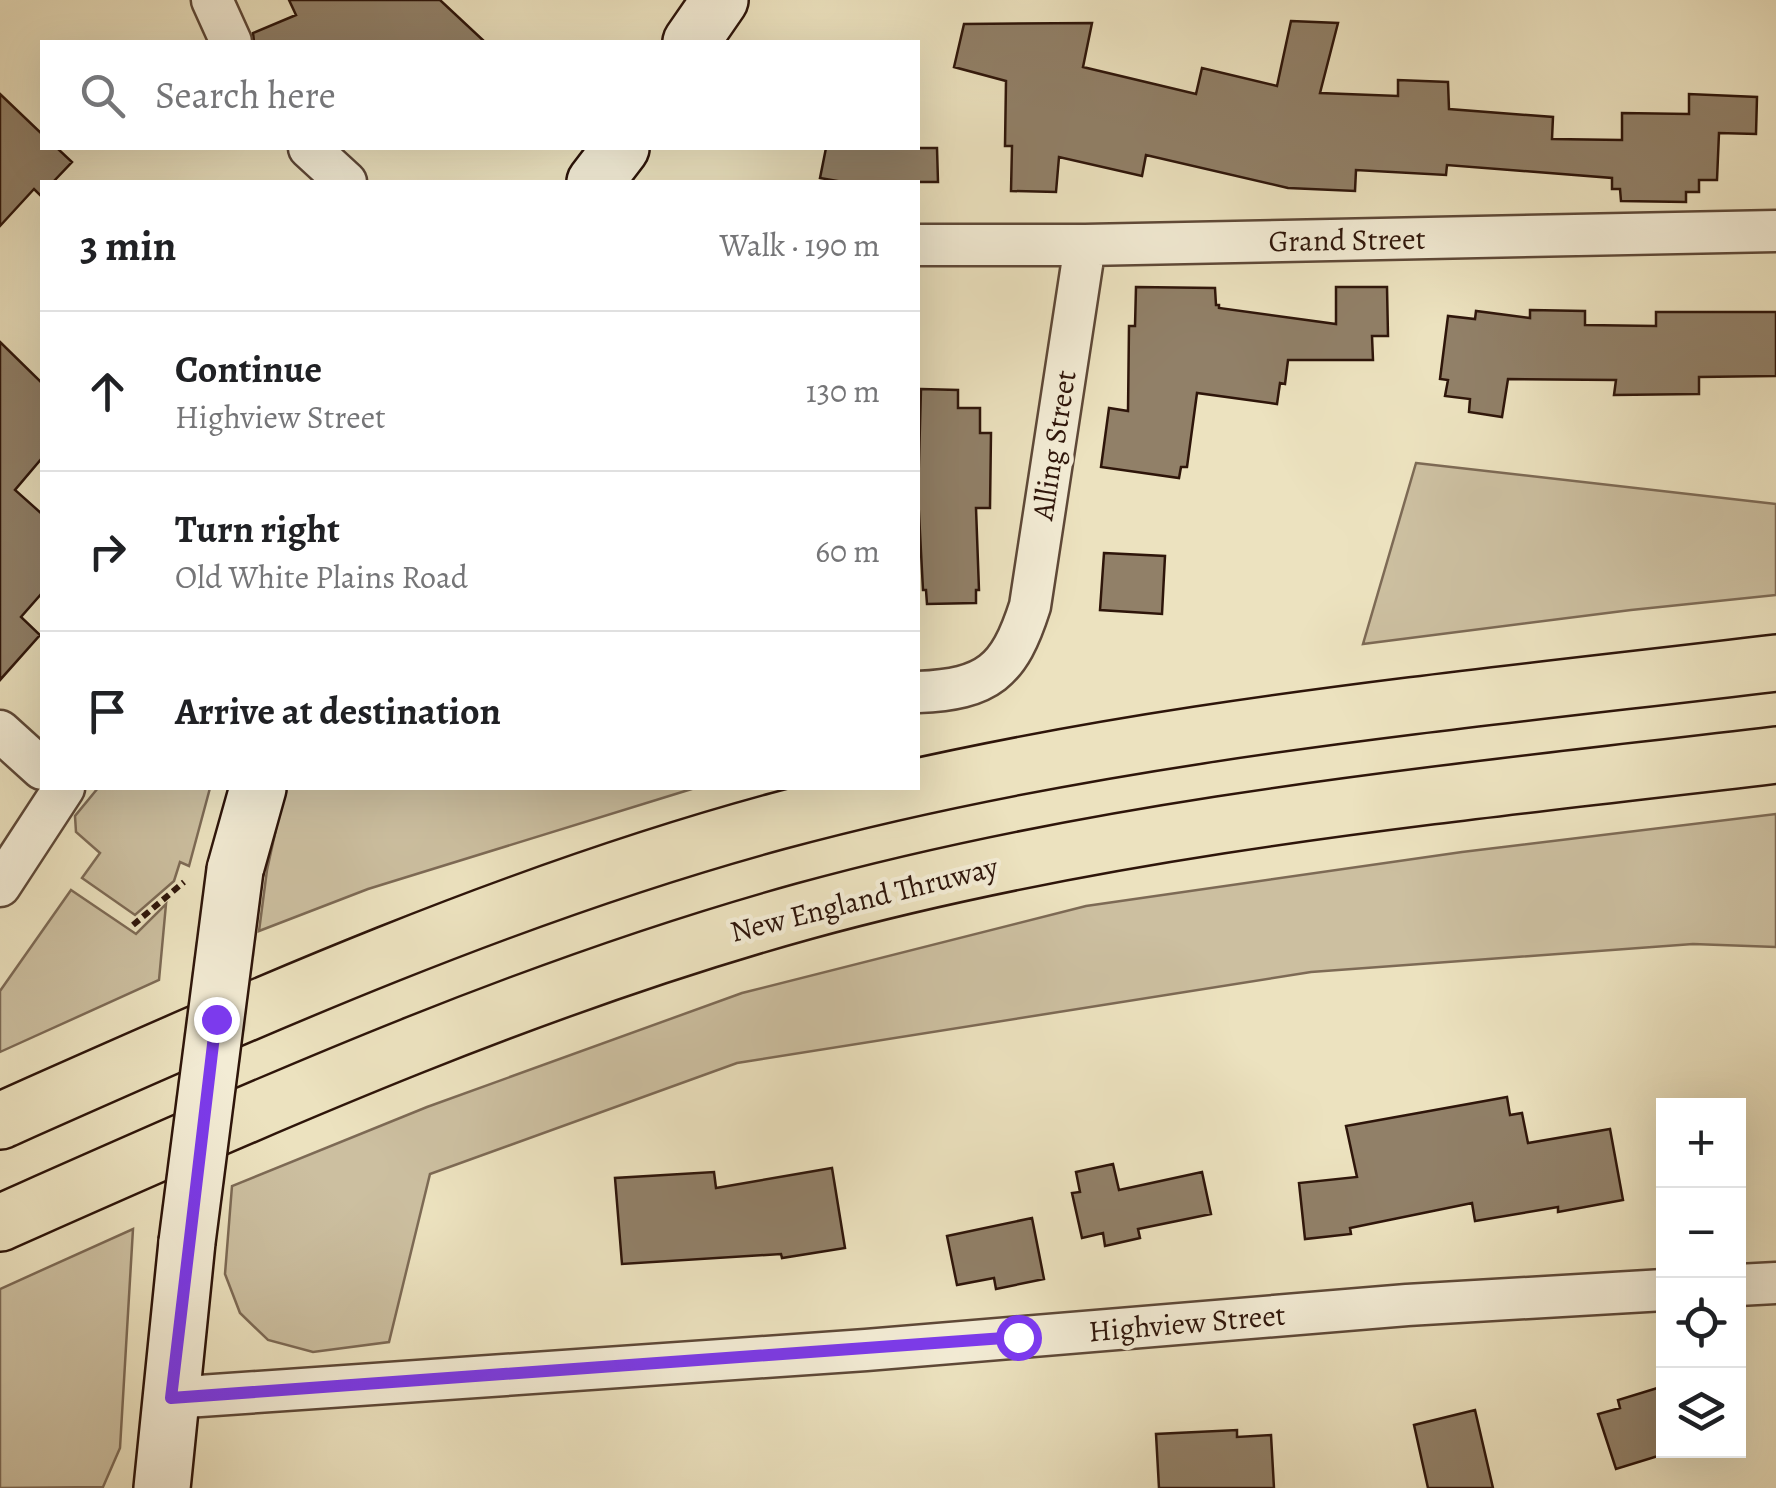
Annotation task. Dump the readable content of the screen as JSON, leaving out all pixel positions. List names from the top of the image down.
{
  "streets": {
    "highway": ["New England Thruway"],
    "street": ["Grand Street", "Alling Street", "Highview Street"]
  },
  "crossings": [
    ["Grand Street", "Alling Street"]
  ],
  "page": {
    "search": "Search here",
    "heading": ["3 min", "Walk · 190 m"],
    "list": [
      ["Continue", "Highview Street", "130 m"],
      ["Turn right", "Old White Plains Road", "60 m"],
      "Arrive at destination"
    ],
    "map_buttons": ["+", "−"]
  }
}
